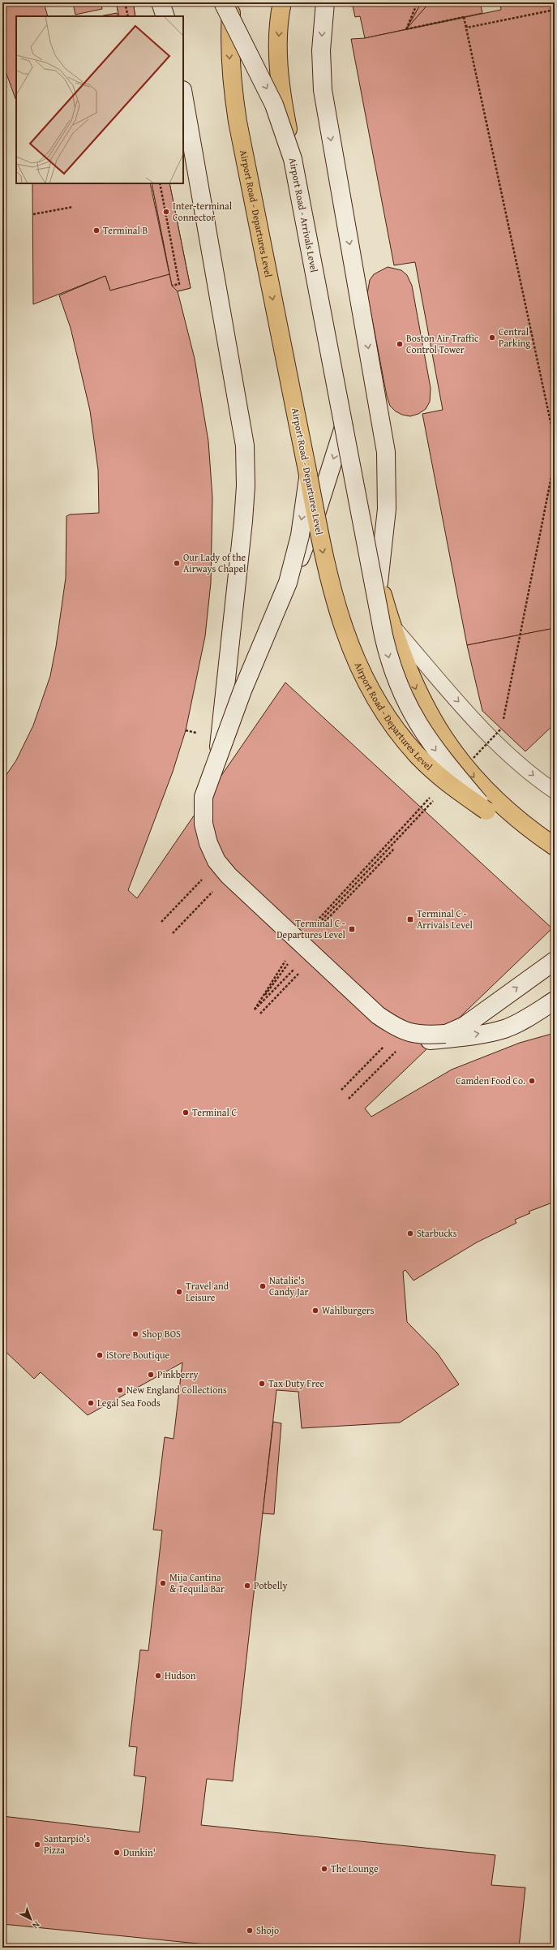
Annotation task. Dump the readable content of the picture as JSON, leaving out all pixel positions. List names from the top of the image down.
{
  "streets": {
    "main road": ["Airport Road - Departures Level", "Airport Road - Arrivals Level"]
  },
  "places": {
    "other": [
      "Inter-terminal Connector",
      "Terminal B",
      "Central Parking",
      "Boston Air Traffic Control Tower",
      "Our Lady of the Airways Chapel",
      "Camden Food Co.",
      "Terminal C",
      "Starbucks",
      "Natalie's Candy Jar",
      "Travel and Leisure",
      "Wahlburgers",
      "Shop BOS",
      "iStore Boutique",
      "Pinkberry",
      "Tax Duty Free",
      "New England Collections",
      "Legal Sea Foods",
      "Mija Cantina & Tequila Bar",
      "Potbelly",
      "Hudson",
      "Santarpio's Pizza",
      "Dunkin'",
      "The Lounge",
      "Shojo"
    ],
    "transit": ["Terminal C - Arrivals Level", "Terminal C - Departures Level"]
  },
  "north": "bottom right"
}
